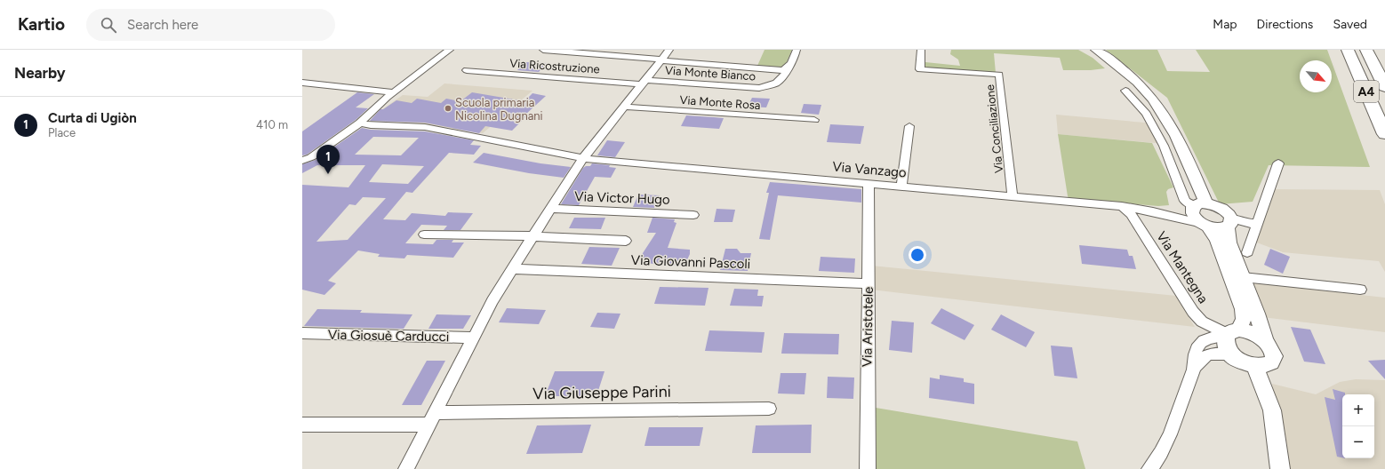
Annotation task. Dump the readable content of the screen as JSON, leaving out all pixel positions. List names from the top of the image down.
{
  "streets": {
    "highway": ["A4"],
    "street": [
      "Via Ricostruzione",
      "Via Monte Bianco",
      "Via Monte Rosa",
      "Via Conciliazione",
      "Via Vanzago",
      "Via Victor Hugo",
      "Via Giovanni Pascoli",
      "Via Mantegna",
      "Via Aristotele",
      "Via Giosuè Carducci",
      "Via Giuseppe Parini"
    ]
  },
  "crossings": [
    ["Via Ricostruzione", "Via Monte Bianco"],
    ["Via Conciliazione", "Via Vanzago"],
    ["Via Vanzago", "Via Mantegna"],
    ["Via Vanzago", "Via Aristotele"],
    ["Via Giovanni Pascoli", "Via Aristotele"]
  ],
  "places": ["Scuola primaria Nicolina Dugnani"],
  "north": "bottom right",
  "page": {
    "header": "Kartio",
    "search": "Search here",
    "nav": ["Map", "Directions", "Saved"],
    "heading": "Nearby",
    "list": [
      {
        "mark": "1",
        "name": "Curta di Ugiòn",
        "note": "Place",
        "value": "410 m"
      }
    ],
    "pins": "1",
    "map_buttons": ["+", "−"]
  }
}
